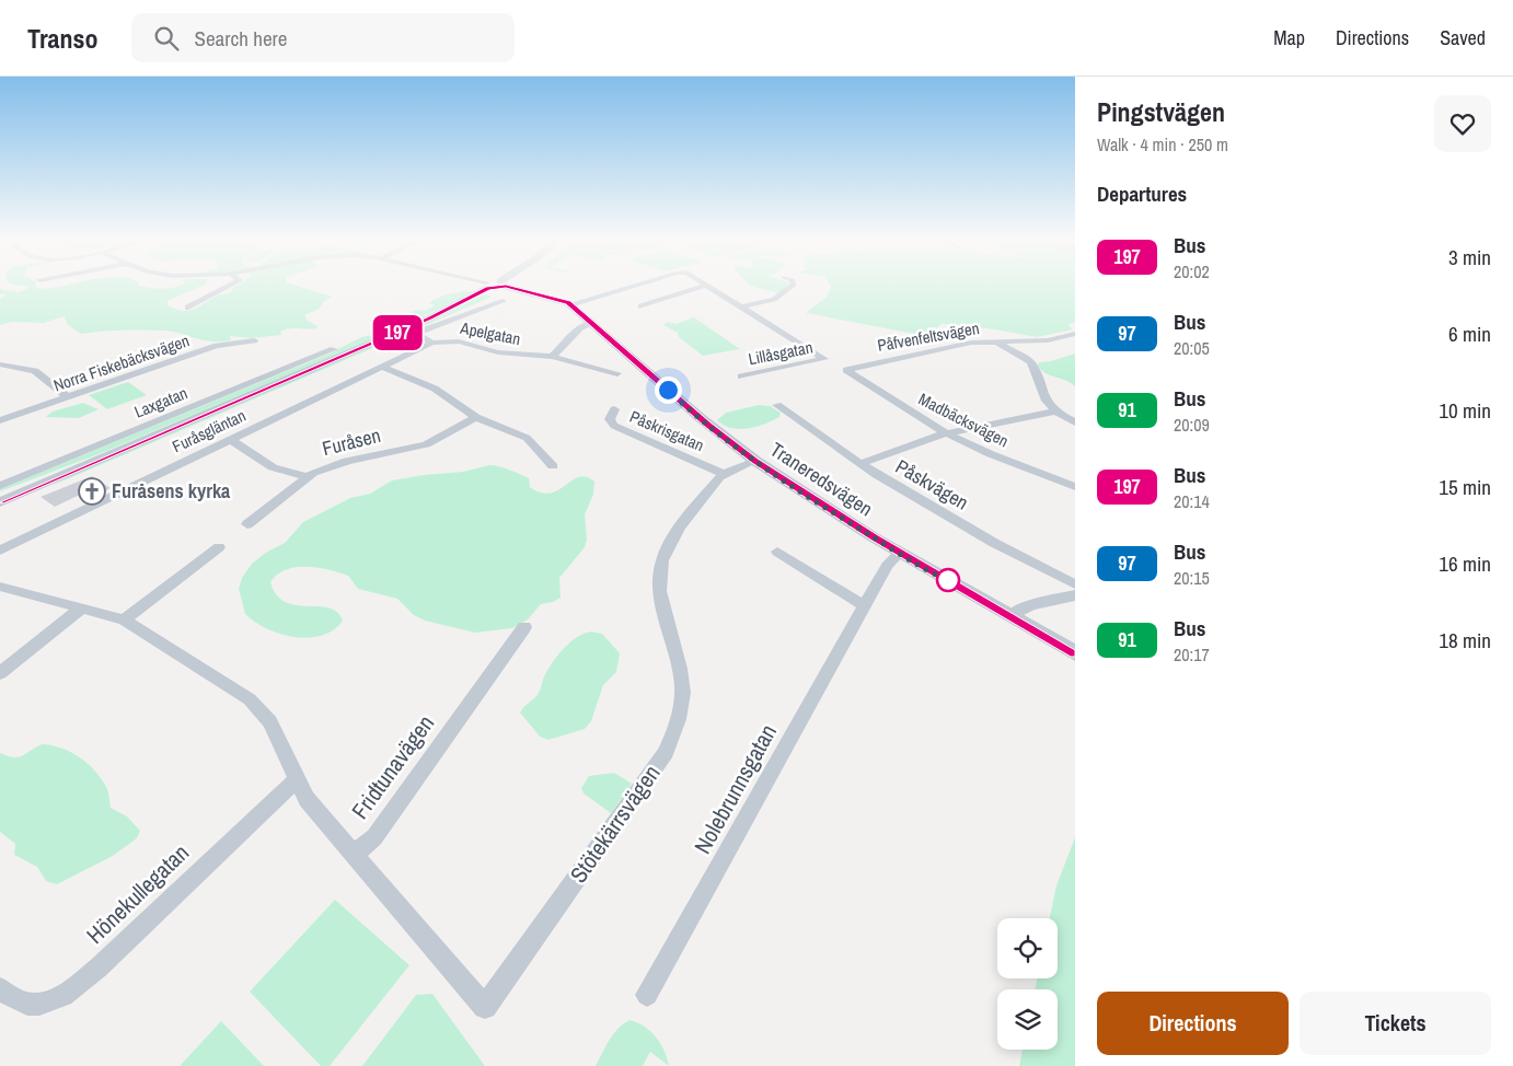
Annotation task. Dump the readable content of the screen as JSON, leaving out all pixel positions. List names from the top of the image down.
{
  "streets": {
    "street": [
      "Apelgatan",
      "Påfvenfeltsvägen",
      "Lillåsgatan",
      "Norra Fiskebäcksvägen",
      "Laxgatan",
      "Madbäcksvägen",
      "Furåsgläntan",
      "Påskrisgatan",
      "Furåsen",
      "Traneredsvägen",
      "Påskvägen",
      "Fridtunavägen",
      "Nolebrunnsgatan",
      "Stötekärrsvägen",
      "Hönekullegatan"
    ]
  },
  "crossings": [
    ["Apelgatan", "Furåsgläntan"],
    ["Påfvenfeltsvägen", "Madbäcksvägen"],
    ["Påskrisgatan", "Stötekärrsvägen"],
    ["Traneredsvägen", "Nolebrunnsgatan"],
    ["Fridtunavägen", "Stötekärrsvägen"],
    ["Fridtunavägen", "Hönekullegatan"]
  ],
  "places": {
    "church": ["Furåsens kyrka"]
  },
  "lines": ["bus line 197"],
  "page": {
    "header": "Transo",
    "search": "Search here",
    "nav": ["Map", "Directions", "Saved"],
    "on_map": "197",
    "heading": [
      ["Pingstvägen", "Walk · 4 min · 250 m"],
      "Departures"
    ],
    "list": [
      {
        "mark": "197",
        "name": "Bus",
        "note": "20:02",
        "value": "3 min"
      },
      {
        "mark": "97",
        "name": "Bus",
        "note": "20:05",
        "value": "6 min"
      },
      {
        "mark": "91",
        "name": "Bus",
        "note": "20:09",
        "value": "10 min"
      },
      {
        "mark": "197",
        "name": "Bus",
        "note": "20:14",
        "value": "15 min"
      },
      {
        "mark": "97",
        "name": "Bus",
        "note": "20:15",
        "value": "16 min"
      },
      {
        "mark": "91",
        "name": "Bus",
        "note": "20:17",
        "value": "18 min"
      }
    ],
    "buttons": ["Directions", "Tickets"]
  }
}
